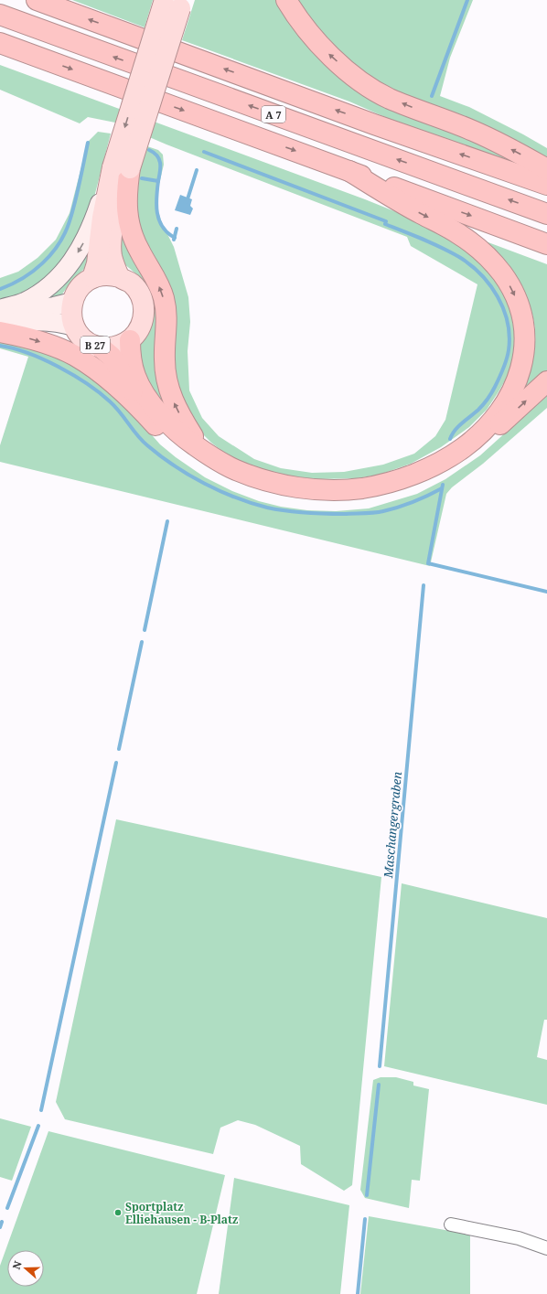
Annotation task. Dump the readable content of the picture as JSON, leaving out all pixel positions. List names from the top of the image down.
{
  "streets": {
    "highway": ["A 7"],
    "main road": ["B 27"]
  },
  "water": ["Maschangergraben"],
  "places": ["Sportplatz Elliehausen - B-Platz"],
  "north": "left"
}
